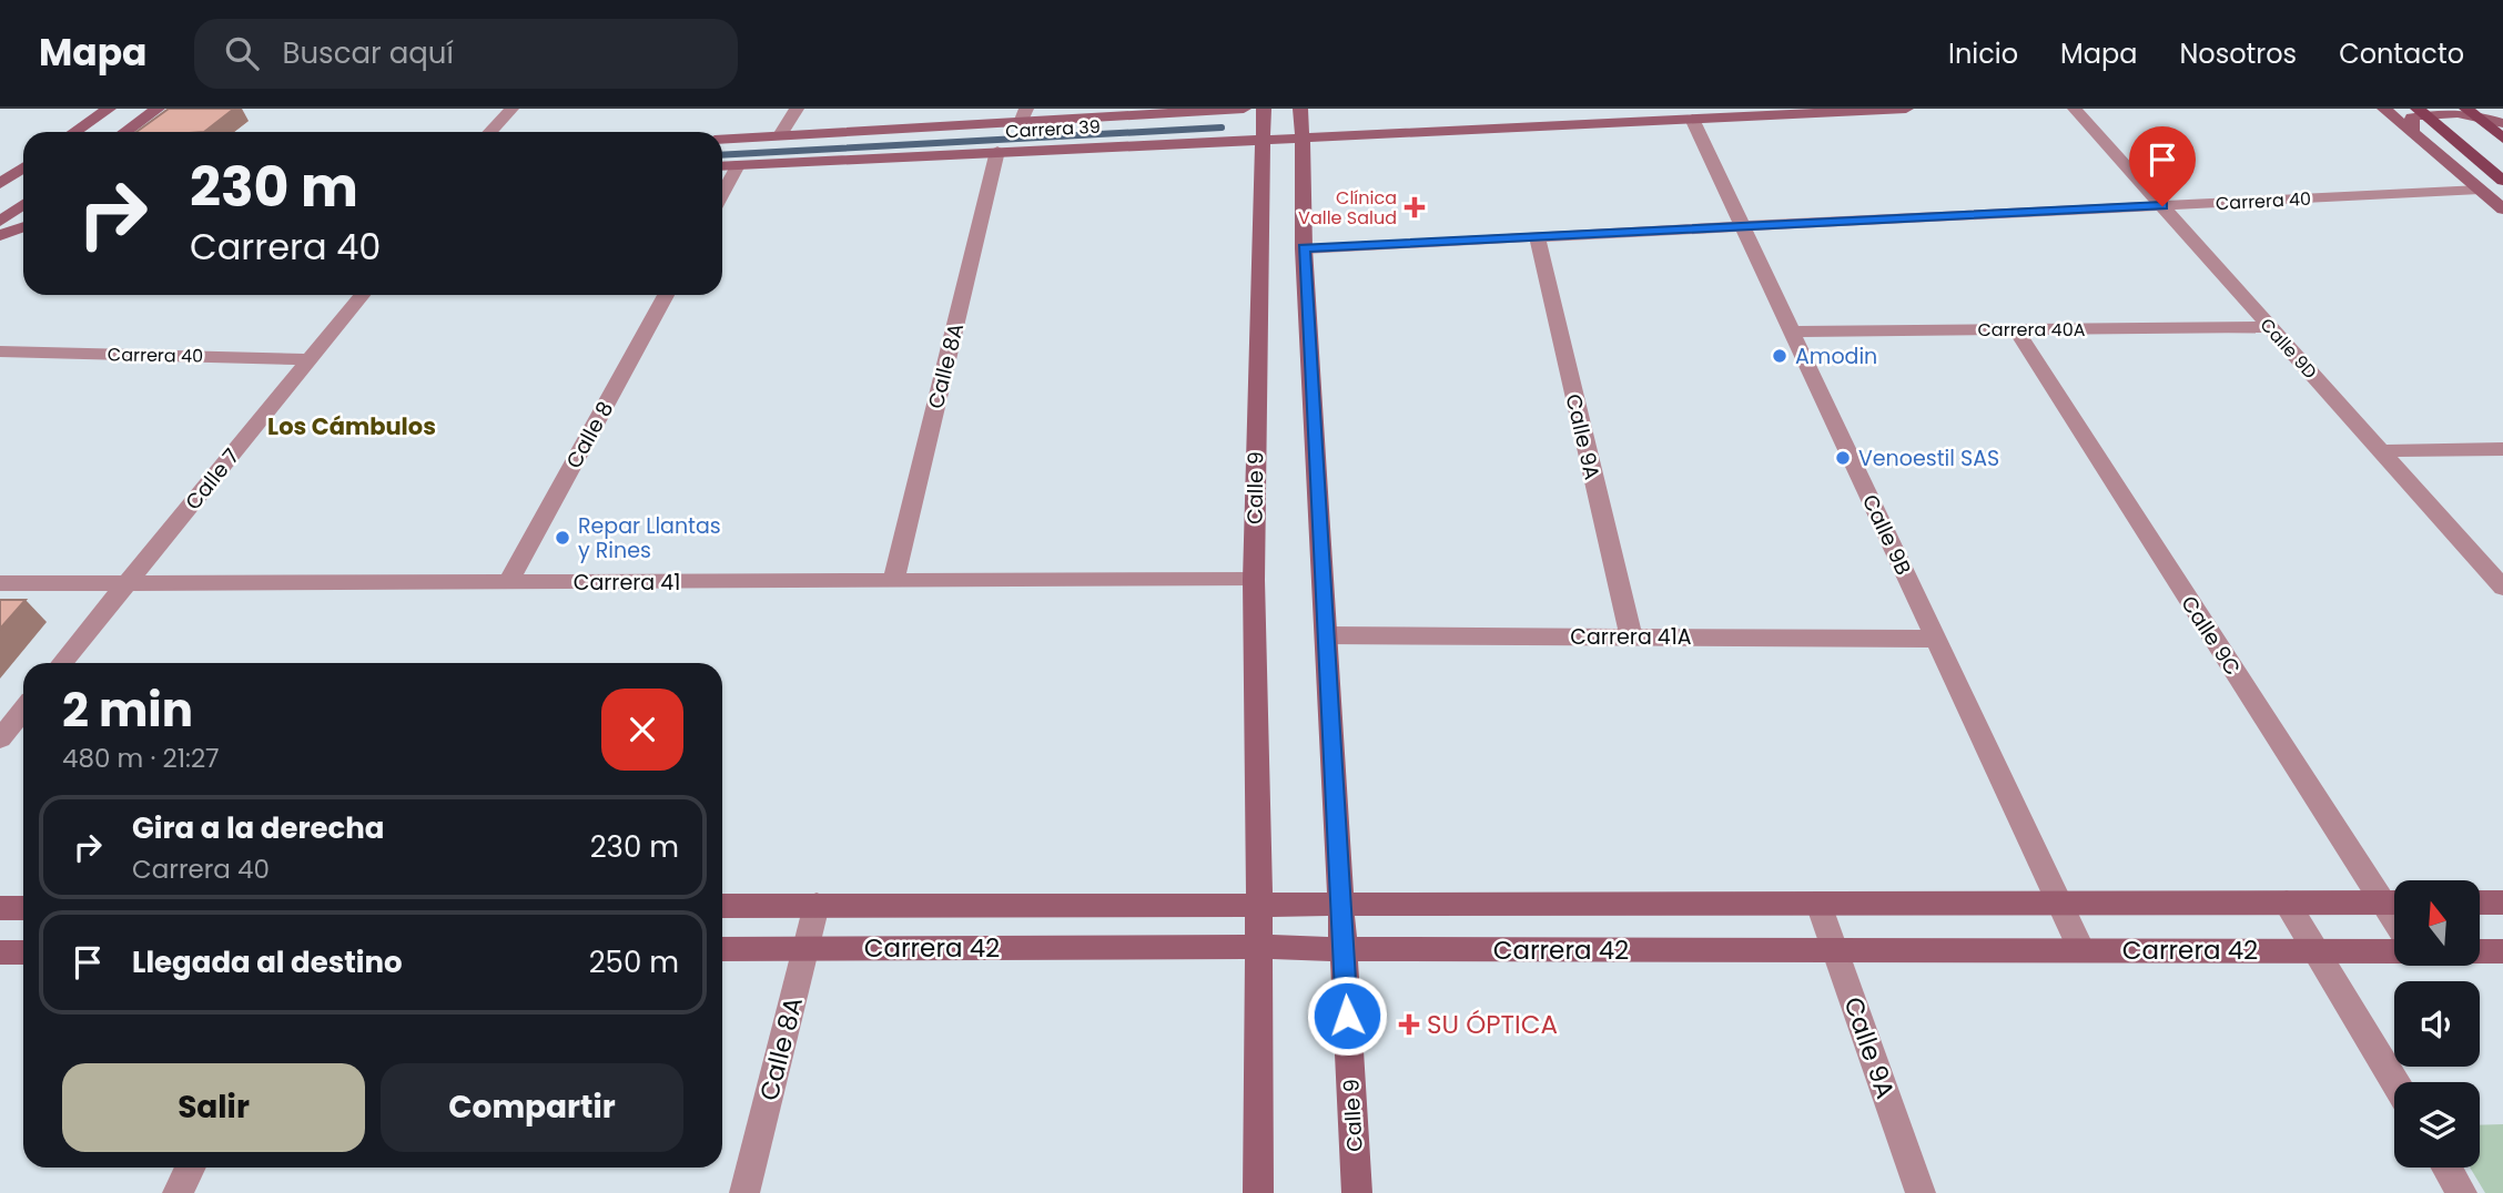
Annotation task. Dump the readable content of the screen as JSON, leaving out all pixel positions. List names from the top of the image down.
{
  "streets": {
    "main road": ["Carrera 39", "Calle 9", "Carrera 42"],
    "street": [
      "Carrera 40",
      "Carrera 40A",
      "Calle 9D",
      "Calle 8A",
      "Calle 8",
      "Calle 9A",
      "Calle 7",
      "Calle 9B",
      "Carrera 41",
      "Calle 9C",
      "Carrera 41A"
    ]
  },
  "crossings": [
    ["Carrera 39", "Calle 8A"],
    ["Carrera 39", "Calle 9"],
    ["Carrera 39", "Calle 9B"],
    ["Carrera 40", "Calle 9D"],
    ["Carrera 40", "Calle 9A"],
    ["Carrera 40", "Calle 7"],
    ["Carrera 40", "Calle 9"],
    ["Carrera 40", "Calle 9B"],
    ["Carrera 40A", "Calle 9D"],
    ["Carrera 40A", "Calle 9B"],
    ["Carrera 40A", "Calle 9C"],
    ["Calle 8A", "Carrera 41"],
    ["Calle 8A", "Carrera 42"],
    ["Calle 8", "Carrera 41"],
    ["Calle 9A", "Carrera 41A"],
    ["Calle 9A", "Carrera 42"],
    ["Calle 7", "Carrera 41"],
    ["Calle 9", "Carrera 41"],
    ["Calle 9", "Carrera 41A"],
    ["Calle 9", "Carrera 42"],
    ["Calle 9B", "Carrera 41A"],
    ["Calle 9B", "Carrera 42"]
  ],
  "districts": ["Los Cámbulos"],
  "places": {
    "health": ["Clínica Valle Salud", "SU ÓPTICA"],
    "other": ["Amodin", "Venoestil SAS", "Repar Llantas y Rines"]
  },
  "north": "top",
  "page": {
    "header": "Mapa",
    "search": "Buscar aquí",
    "nav": [
      "Inicio",
      "Mapa",
      "Nosotros",
      "Contacto"
    ],
    "turn": ["230 m", "Carrera 40"],
    "heading": ["2 min", "480 m · 21:27"],
    "list": [
      {
        "name": "Gira a la derecha",
        "note": "Carrera 40",
        "value": "230 m"
      },
      {
        "name": "Llegada al destino",
        "value": "250 m"
      }
    ],
    "buttons": ["Salir", "Compartir"]
  }
}
